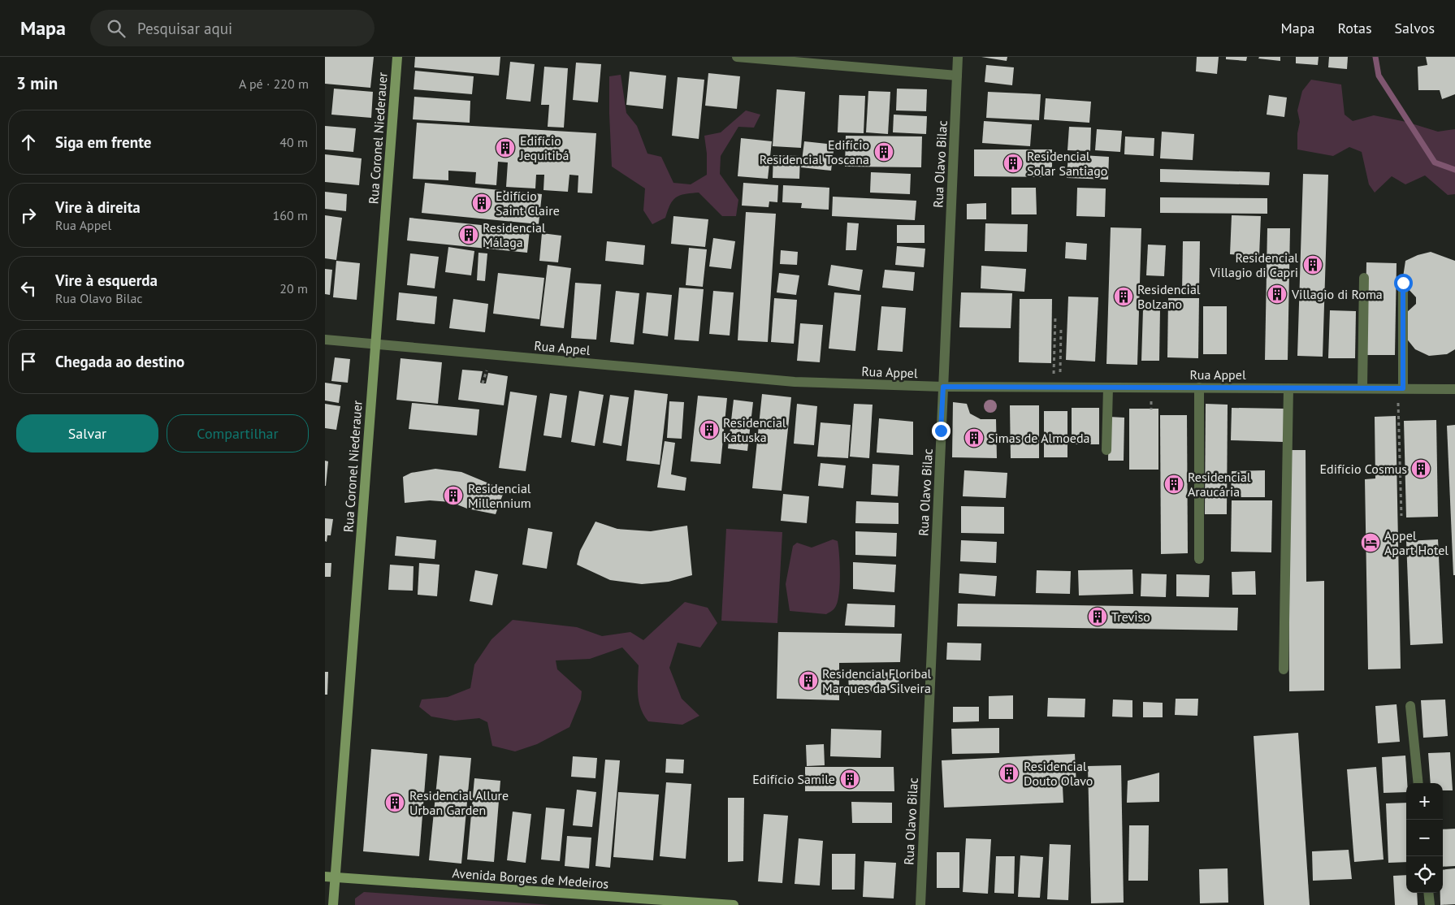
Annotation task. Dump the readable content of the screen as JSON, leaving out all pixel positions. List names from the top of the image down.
{
  "streets": {
    "street": [
      "Rua Coronel Niederauer",
      "Rua Olavo Bilac",
      "Rua Appel",
      "Avenida Borges de Medeiros"
    ]
  },
  "crossings": [
    ["Rua Coronel Niederauer", "Rua Appel"],
    ["Rua Coronel Niederauer", "Avenida Borges de Medeiros"],
    ["Rua Olavo Bilac", "Rua Appel"]
  ],
  "places": {
    "building": [
      "Edifício Jequitibá",
      "Edifício Residencial Toscana",
      "Residencial Solar Santiago",
      "Edifício Saint Claire",
      "Residencial Málaga",
      "Residencial Villagio di Capri",
      "Villagio di Roma",
      "Residencial Bolzano",
      "Residencial Katuska",
      "Simas de Almoeda",
      "Edifício Cosmus",
      "Residencial Araucária",
      "Residencial Millennium",
      "Treviso",
      "Residencial Floribal Marques da Silveira",
      "Residencial Douto Olavo",
      "Edifício Samile",
      "Residencial Allure Urban Garden"
    ],
    "hotel": ["Appel Apart Hotel"]
  },
  "page": {
    "header": "Mapa",
    "search": "Pesquisar aqui",
    "nav": ["Mapa", "Rotas", "Salvos"],
    "heading": ["3 min", "A pé · 220 m"],
    "list": [
      ["Siga em frente", "40 m"],
      ["Vire à direita", "Rua Appel", "160 m"],
      ["Vire à esquerda", "Rua Olavo Bilac", "20 m"],
      "Chegada ao destino"
    ],
    "buttons": ["Salvar", "Compartilhar"],
    "map_buttons": ["+", "−"]
  }
}
